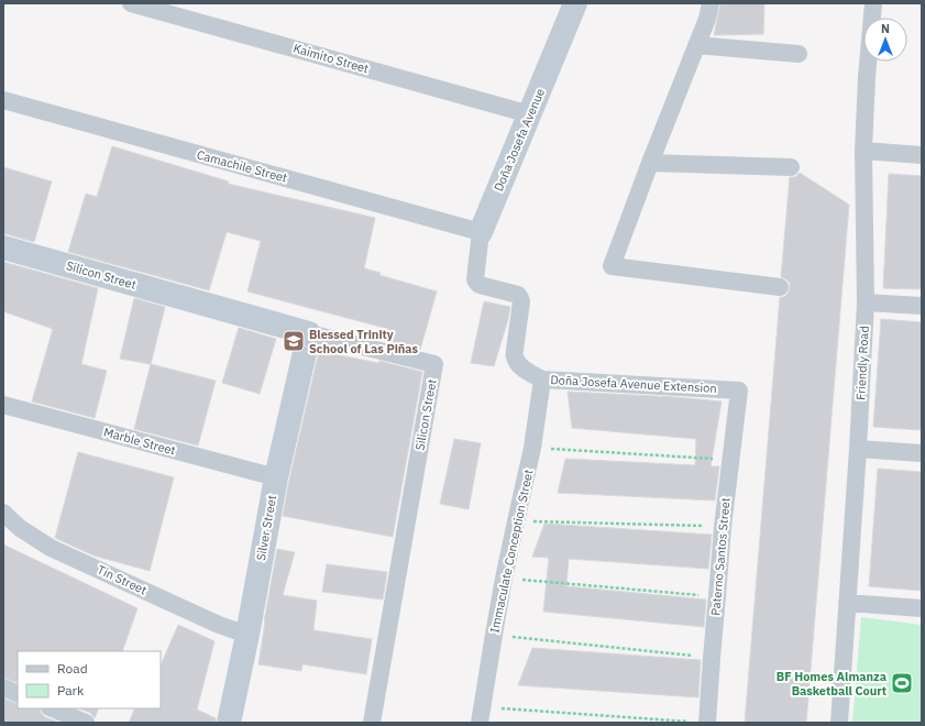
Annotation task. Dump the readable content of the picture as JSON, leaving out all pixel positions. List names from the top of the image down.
{
  "streets": {
    "street": [
      "Kaimito Street",
      "Doña Josefa Avenue",
      "Camachile Street",
      "Silicon Street",
      "Friendly Road",
      "Doña Josefa Avenue Extension",
      "Marble Street",
      "Silver Street",
      "Immaculate Conception Street",
      "Paterno Santos Street",
      "Tin Street"
    ]
  },
  "crossings": [
    ["Kaimito Street", "Doña Josefa Avenue"],
    ["Doña Josefa Avenue", "Camachile Street"],
    ["Doña Josefa Avenue", "Doña Josefa Avenue Extension"],
    ["Silicon Street", "Silver Street"],
    ["Doña Josefa Avenue Extension", "Immaculate Conception Street"],
    ["Doña Josefa Avenue Extension", "Paterno Santos Street"],
    ["Marble Street", "Silver Street"],
    ["Silver Street", "Tin Street"]
  ],
  "places": {
    "school or university": ["Blessed Trinity School of Las Piñas"],
    "sports": ["BF Homes Almanza Basketball Court"]
  },
  "legend": ["Road", "Park"],
  "north": "top"
}
